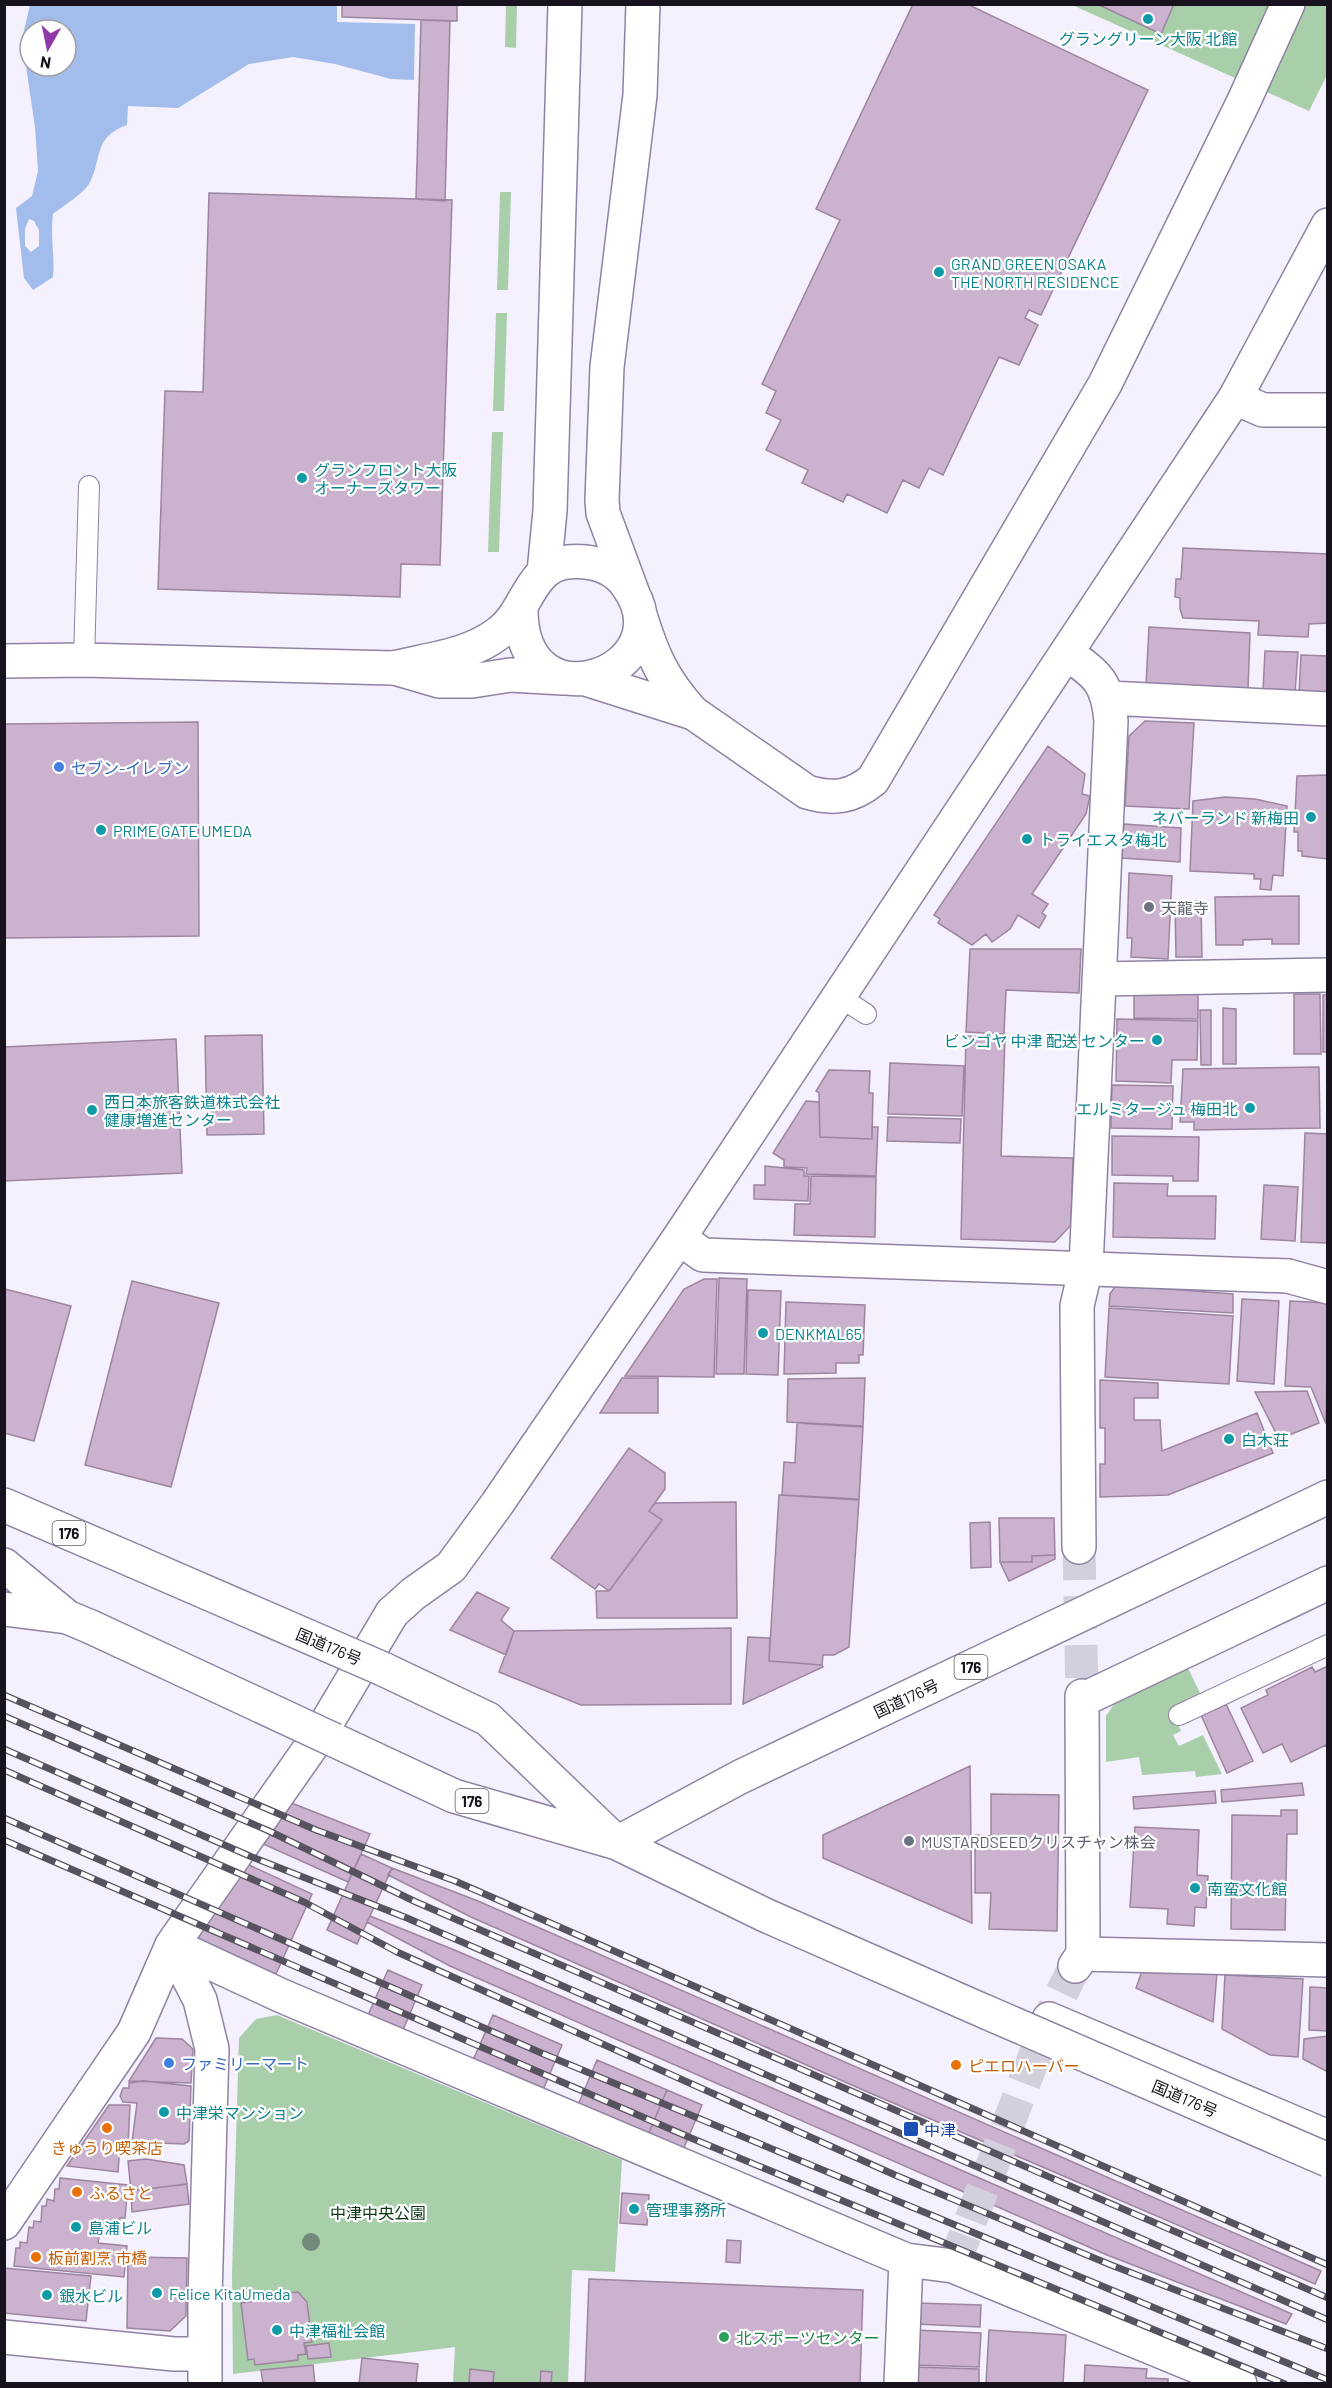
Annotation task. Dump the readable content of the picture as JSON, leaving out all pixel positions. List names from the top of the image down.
{
  "streets": {
    "main road": ["176", "国道176号"]
  },
  "crossings": [
    ["176", "国道176号"]
  ],
  "parks": ["中津中央公園"],
  "places": {
    "other": [
      "グラングリーン大阪 北館",
      "GRAND GREEN OSAKA THE NORTH RESIDENCE",
      "グランフロント大阪 オーナーズタワー",
      "セブン-イレブン",
      "ネバーランド 新梅田",
      "PRIME GATE UMEDA",
      "トライエスタ梅北",
      "天龍寺",
      "ビンゴヤ 中津 配送 センター",
      "エルミタージュ 梅田北",
      "西日本旅客鉄道株式会社 健康増進センター",
      "DENKMAL65",
      "白木荘",
      "MUSTARDSEEDクリスチャン株会",
      "南蛮文化館",
      "ファミリーマート",
      "ピエロハーバー",
      "中津栄マンション",
      "きゅうり喫茶店",
      "ふるさと",
      "管理事務所",
      "島浦ビル",
      "板前割烹 市橋",
      "Felice KitaUmeda",
      "銀水ビル",
      "中津福祉会館",
      "北スポーツセンター"
    ],
    "transit": ["中津"]
  },
  "north": "bottom"
}
